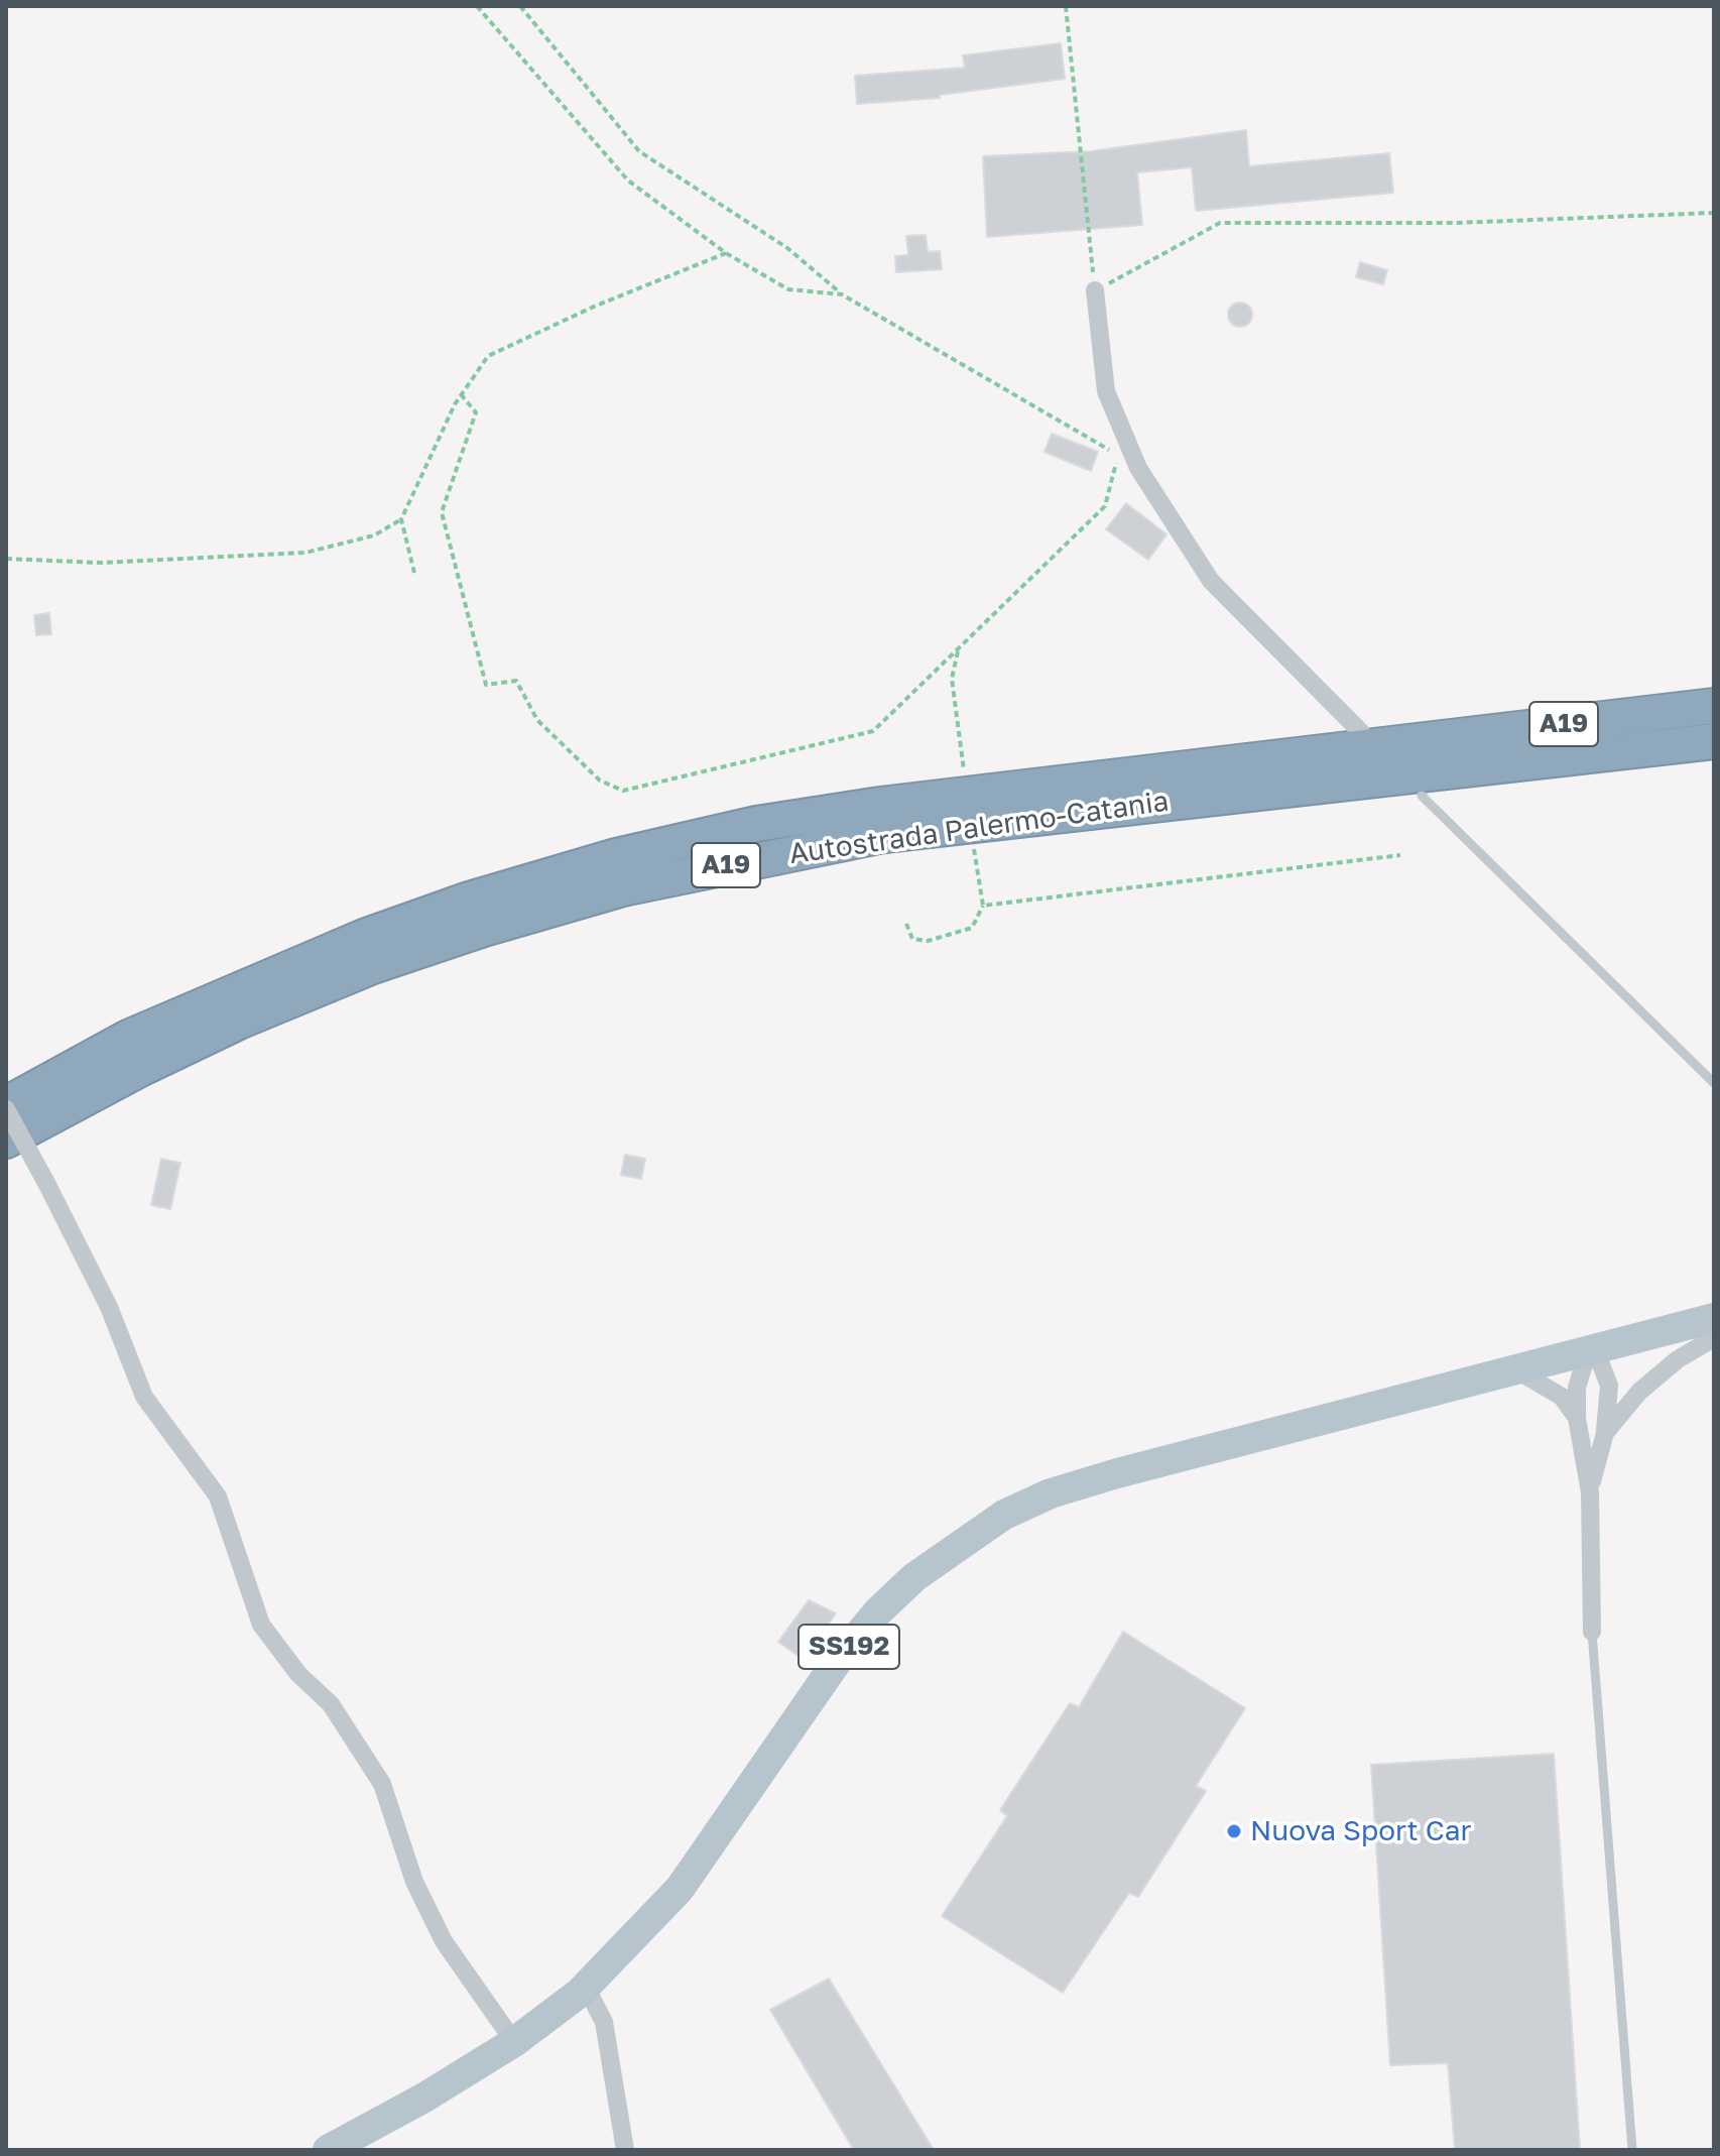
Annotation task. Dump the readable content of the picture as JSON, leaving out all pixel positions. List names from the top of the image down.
{
  "streets": {
    "highway": ["A19", "Autostrada Palermo-Catania"],
    "main road": ["SS192"]
  },
  "places": ["Nuova Sport Car"]
}
